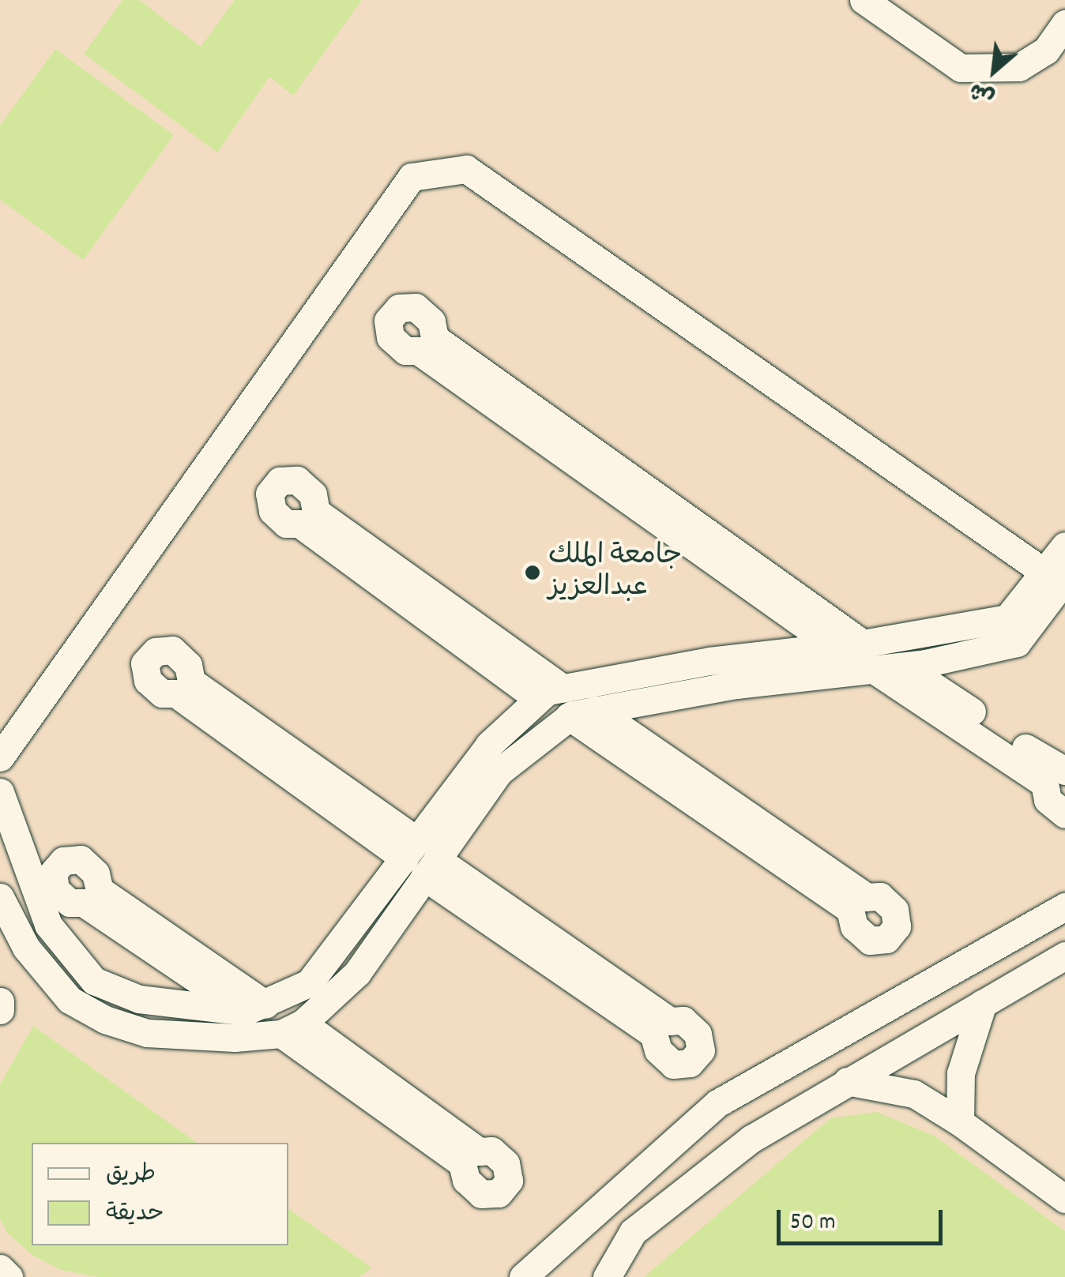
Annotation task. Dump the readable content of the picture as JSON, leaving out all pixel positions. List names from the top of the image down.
{
  "places": ["جامعة الملك عبدالعزيز"],
  "legend": ["طريق", "حديقة"],
  "scale_bar": "50 m",
  "north": "bottom left"
}
